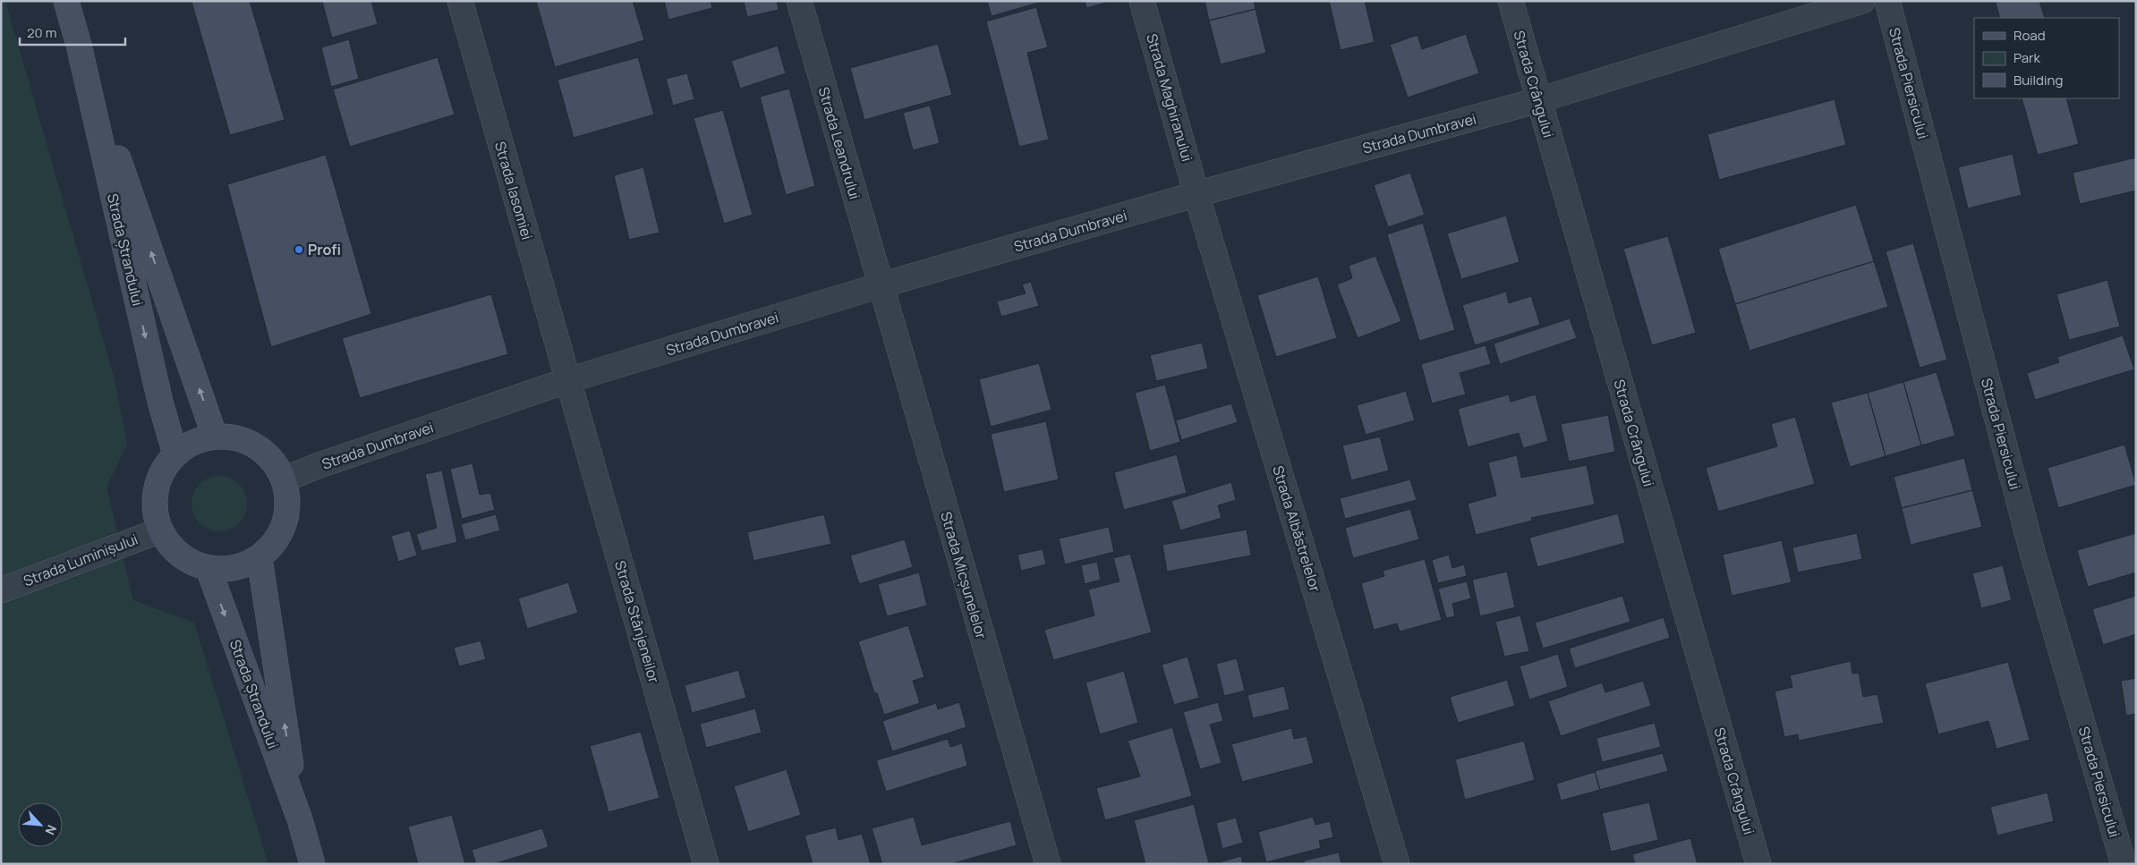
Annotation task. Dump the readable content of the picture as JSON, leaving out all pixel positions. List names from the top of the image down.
{
  "streets": {
    "main road": ["Strada Ștrandului"],
    "street": [
      "Strada Piersicului",
      "Strada Crângului",
      "Strada Maghiranului",
      "Strada Dumbravei",
      "Strada Leandrului",
      "Strada Iasomiei",
      "Strada Albăstrelelor",
      "Strada Luminișului",
      "Strada Micșunelelor",
      "Strada Stânjeneilor"
    ]
  },
  "crossings": [
    ["Strada Crângului", "Strada Dumbravei"],
    ["Strada Maghiranului", "Strada Dumbravei"],
    ["Strada Maghiranului", "Strada Albăstrelelor"],
    ["Strada Dumbravei", "Strada Leandrului"],
    ["Strada Dumbravei", "Strada Iasomiei"],
    ["Strada Dumbravei", "Strada Ștrandului"],
    ["Strada Dumbravei", "Strada Albăstrelelor"],
    ["Strada Dumbravei", "Strada Luminișului"],
    ["Strada Dumbravei", "Strada Micșunelelor"],
    ["Strada Dumbravei", "Strada Stânjeneilor"],
    ["Strada Leandrului", "Strada Micșunelelor"],
    ["Strada Iasomiei", "Strada Stânjeneilor"],
    ["Strada Ștrandului", "Strada Luminișului"]
  ],
  "places": ["Profi"],
  "legend": ["Road", "Park", "Building"],
  "scale_bar": "20 m",
  "north": "bottom right"
}
